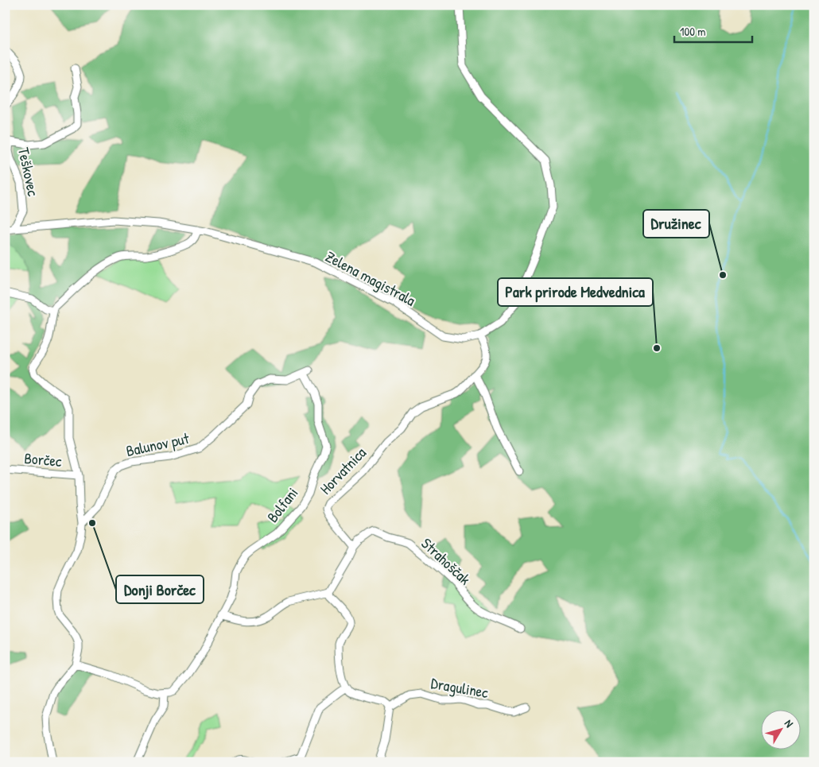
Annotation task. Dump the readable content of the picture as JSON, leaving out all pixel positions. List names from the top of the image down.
{
  "streets": {
    "street": [
      "Teškovec",
      "Zelena magistrala",
      "Balunov put",
      "Borčec",
      "Horvatnica",
      "Bolfani",
      "Strahoščak",
      "Dragulinec"
    ]
  },
  "crossings": [
    ["Teškovec", "Zelena magistrala"],
    ["Zelena magistrala", "Horvatnica"],
    ["Balunov put", "Bolfani"],
    ["Horvatnica", "Strahoščak"]
  ],
  "places": ["Družinec", "Park prirode Medvednica", "Donji Borčec"],
  "scale_bar": "100 m",
  "north": "top right"
}
